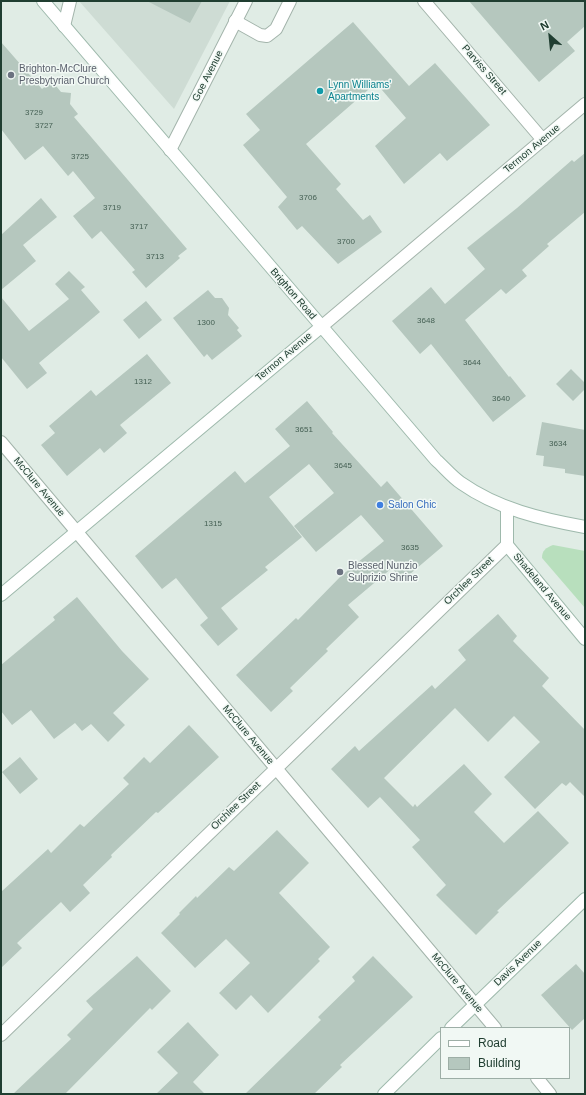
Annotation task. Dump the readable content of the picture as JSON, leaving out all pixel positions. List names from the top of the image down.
{
  "streets": {
    "street": [
      "Parviss Street",
      "Goe Avenue",
      "Termon Avenue",
      "Brighton Road",
      "McClure Avenue",
      "Orchlee Street",
      "Shadeland Avenue",
      "Davis Avenue"
    ]
  },
  "crossings": [
    ["Parviss Street", "Termon Avenue"],
    ["Goe Avenue", "Brighton Road"],
    ["Termon Avenue", "Brighton Road"],
    ["Termon Avenue", "McClure Avenue"],
    ["Brighton Road", "Shadeland Avenue"],
    ["McClure Avenue", "Orchlee Street"],
    ["McClure Avenue", "Davis Avenue"],
    ["Orchlee Street", "Shadeland Avenue"]
  ],
  "places": [
    "Brighton-McClure Presbytyrian Church",
    "Lynn Williams' Apartments",
    "Salon Chic",
    "Blessed Nunzio Sulprizio Shrine"
  ],
  "house_numbers": [
    "3729",
    "3727",
    "3725",
    "3706",
    "3719",
    "3717",
    "3700",
    "3713",
    "3648",
    "1300",
    "3644",
    "1312",
    "3640",
    "3651",
    "3634",
    "3645",
    "1315",
    "3635"
  ],
  "legend": ["Road", "Building"],
  "north": "top left"
}
